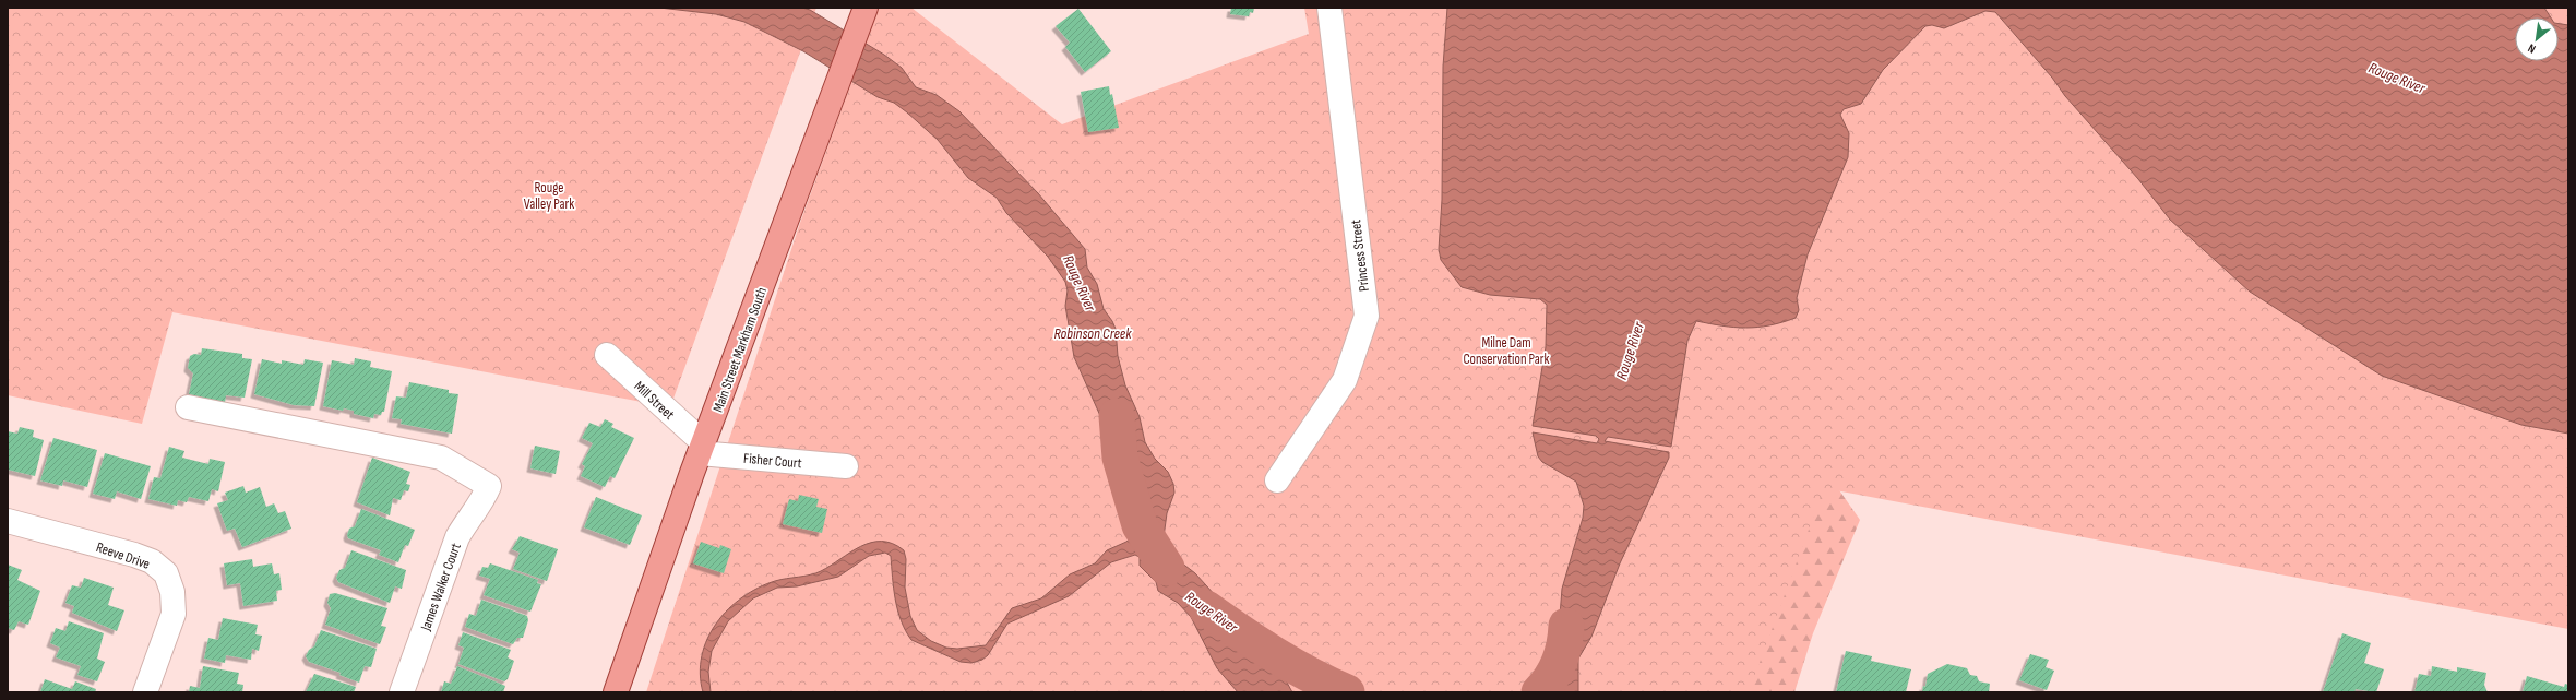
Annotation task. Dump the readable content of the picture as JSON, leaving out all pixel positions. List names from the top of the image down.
{
  "streets": {
    "main road": ["Main Street Markham South"],
    "street": [
      "Princess Street",
      "Mill Street",
      "Fisher Court",
      "Reeve Drive",
      "James Walker Court"
    ]
  },
  "crossings": [
    ["Main Street Markham South", "Mill Street"],
    ["Main Street Markham South", "Fisher Court"],
    ["Mill Street", "Fisher Court"]
  ],
  "water": ["Rouge River", "Robinson Creek"],
  "parks": ["Rouge Valley Park", "Milne Dam Conservation Park"],
  "north": "bottom left"
}
